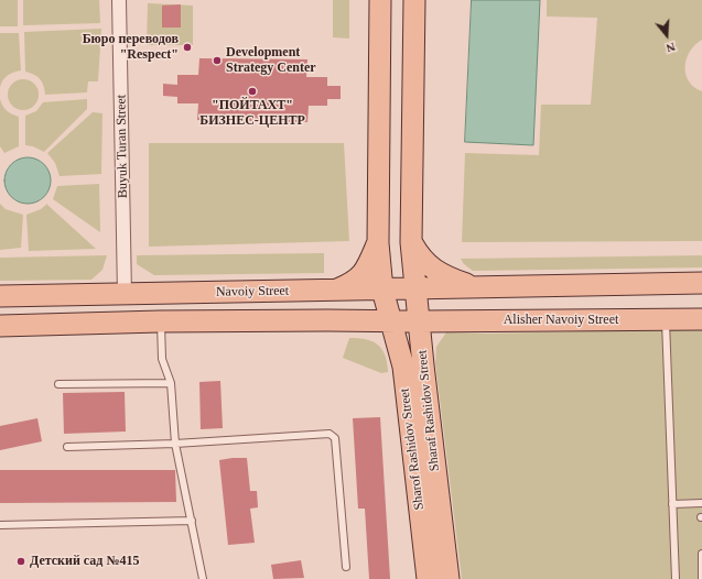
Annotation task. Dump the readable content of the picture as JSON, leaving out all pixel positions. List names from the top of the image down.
{
  "streets": {
    "main road": [
      "Navoiy Street",
      "Alisher Navoiy Street",
      "Sharaf Rashidov Street",
      "Sharof Rashidov Street"
    ],
    "street": ["Buyuk Turan Street"]
  },
  "crossings": [
    ["Buyuk Turan Street", "Navoiy Street"],
    ["Navoiy Street", "Sharaf Rashidov Street"],
    ["Alisher Navoiy Street", "Sharaf Rashidov Street"]
  ],
  "places": [
    "Бюро переводов \"Respect\"",
    "Development Strategy Center",
    "\"ПОЙТАХТ\" БИЗНЕС-ЦЕНТР",
    "Детский сад №415"
  ],
  "north": "bottom"
}
